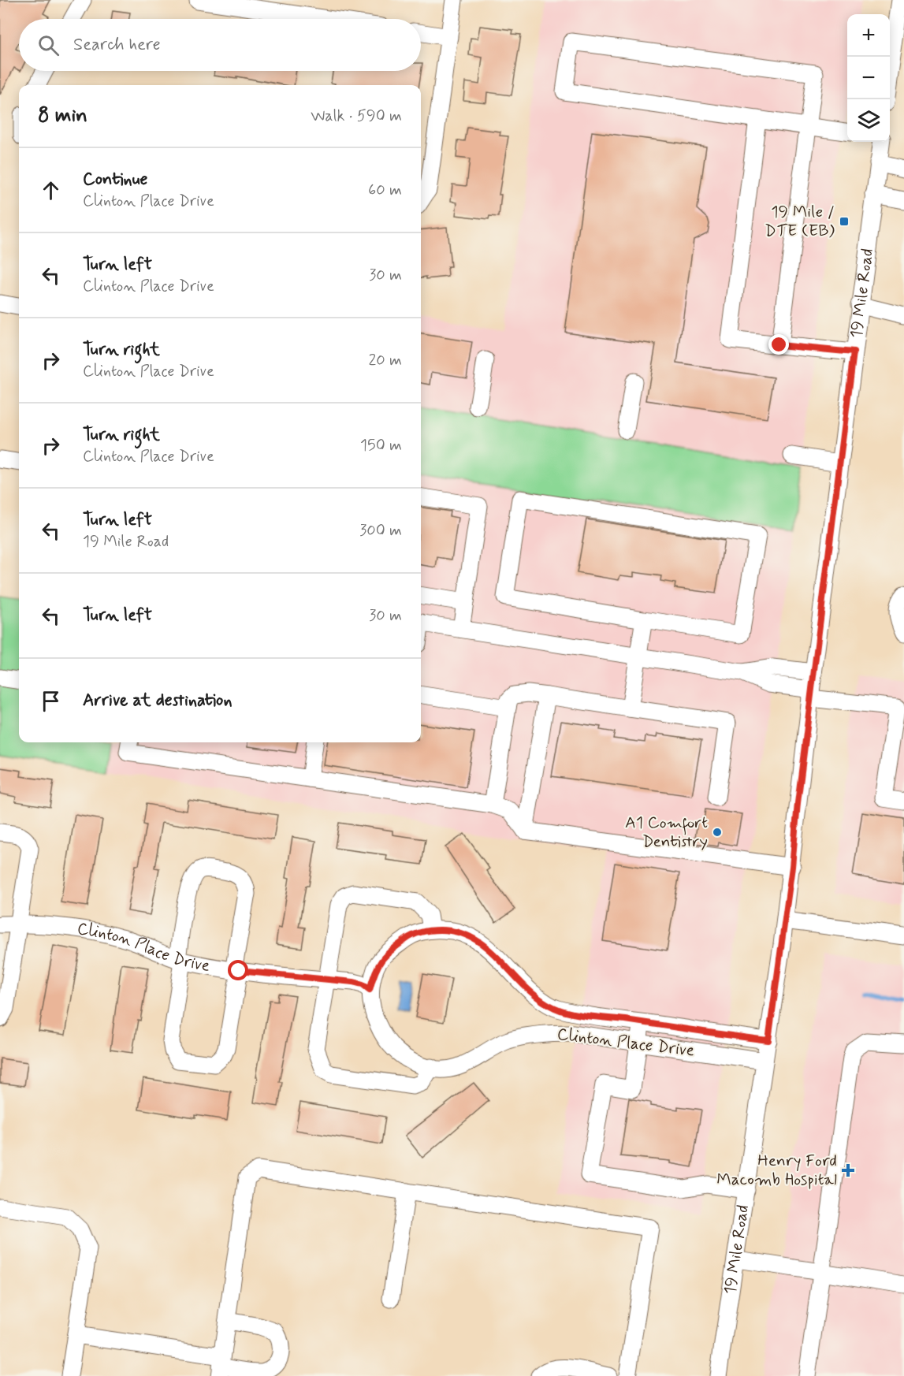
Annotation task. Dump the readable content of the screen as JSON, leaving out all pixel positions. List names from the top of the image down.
{
  "streets": {
    "street": ["19 Mile Road", "Clinton Place Drive"]
  },
  "crossings": [
    ["19 Mile Road", "Clinton Place Drive"]
  ],
  "places": {
    "transit": ["19 Mile / DTE (EB)"],
    "other": ["A1 Comfort Dentistry"],
    "health": ["Henry Ford Macomb Hospital"]
  },
  "page": {
    "map_buttons": ["+", "−"],
    "search": "Search here",
    "heading": ["8 min", "Walk · 590 m"],
    "list": [
      ["Continue", "Clinton Place Drive", "60 m"],
      ["Turn left", "Clinton Place Drive", "30 m"],
      ["Turn right", "Clinton Place Drive", "20 m"],
      ["Turn right", "Clinton Place Drive", "150 m"],
      ["Turn left", "19 Mile Road", "300 m"],
      ["Turn left", "30 m"],
      "Arrive at destination"
    ]
  }
}
